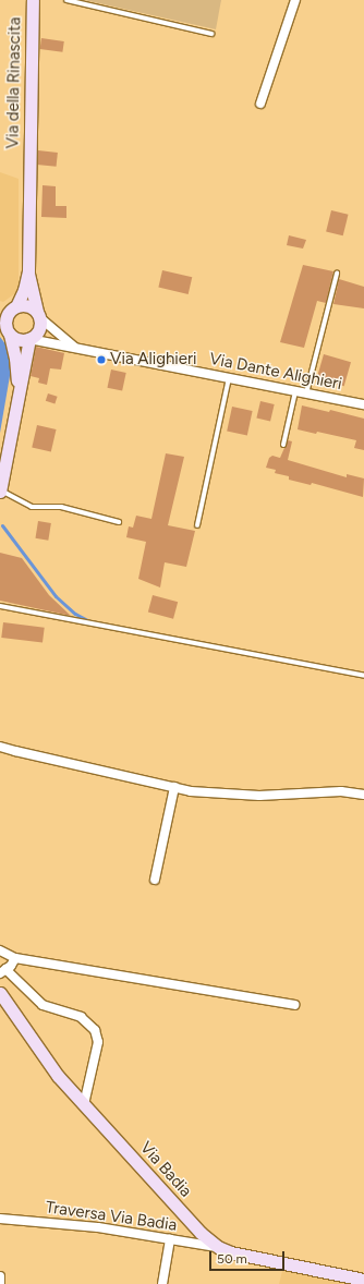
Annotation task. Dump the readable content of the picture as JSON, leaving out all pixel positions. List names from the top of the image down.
{
  "streets": {
    "main road": ["Via della Rinascita", "Via Badia"],
    "street": ["Via Dante Alighieri", "Traversa Via Badia"]
  },
  "crossings": [
    ["Via della Rinascita", "Via Dante Alighieri"],
    ["Via Badia", "Traversa Via Badia"]
  ],
  "places": ["Via Alighieri"],
  "scale_bar": "50 m"
}
